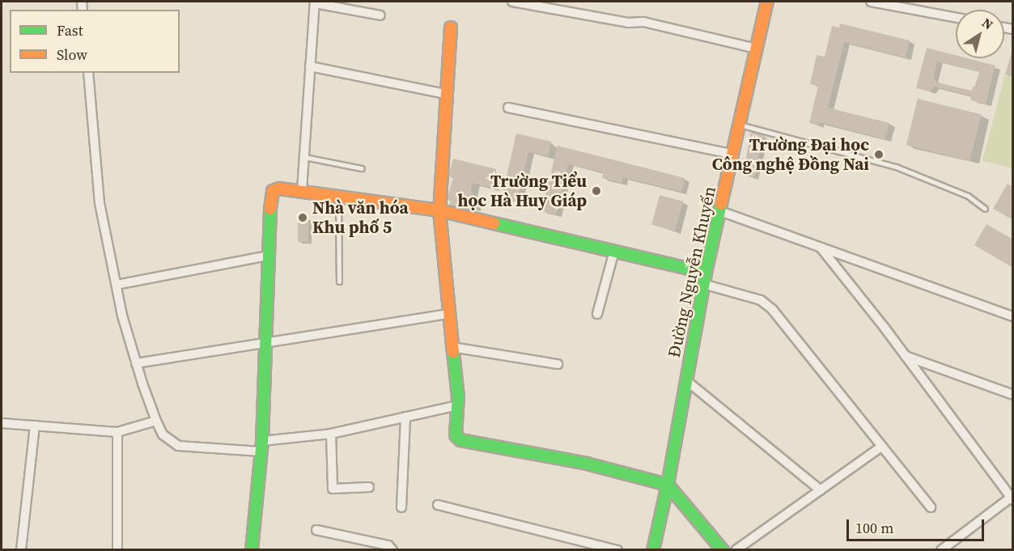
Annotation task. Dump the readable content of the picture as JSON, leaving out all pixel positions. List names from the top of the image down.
{
  "streets": {
    "street": ["Đường Nguyễn Khuyến"]
  },
  "places": ["Trường Đại học Công nghệ Đồng Nai", "Trường Tiểu học Hà Huy Giáp", "Nhà văn hóa Khu phố 5"],
  "legend": ["Fast", "Slow"],
  "scale_bar": "100 m",
  "north": "top right"
}
